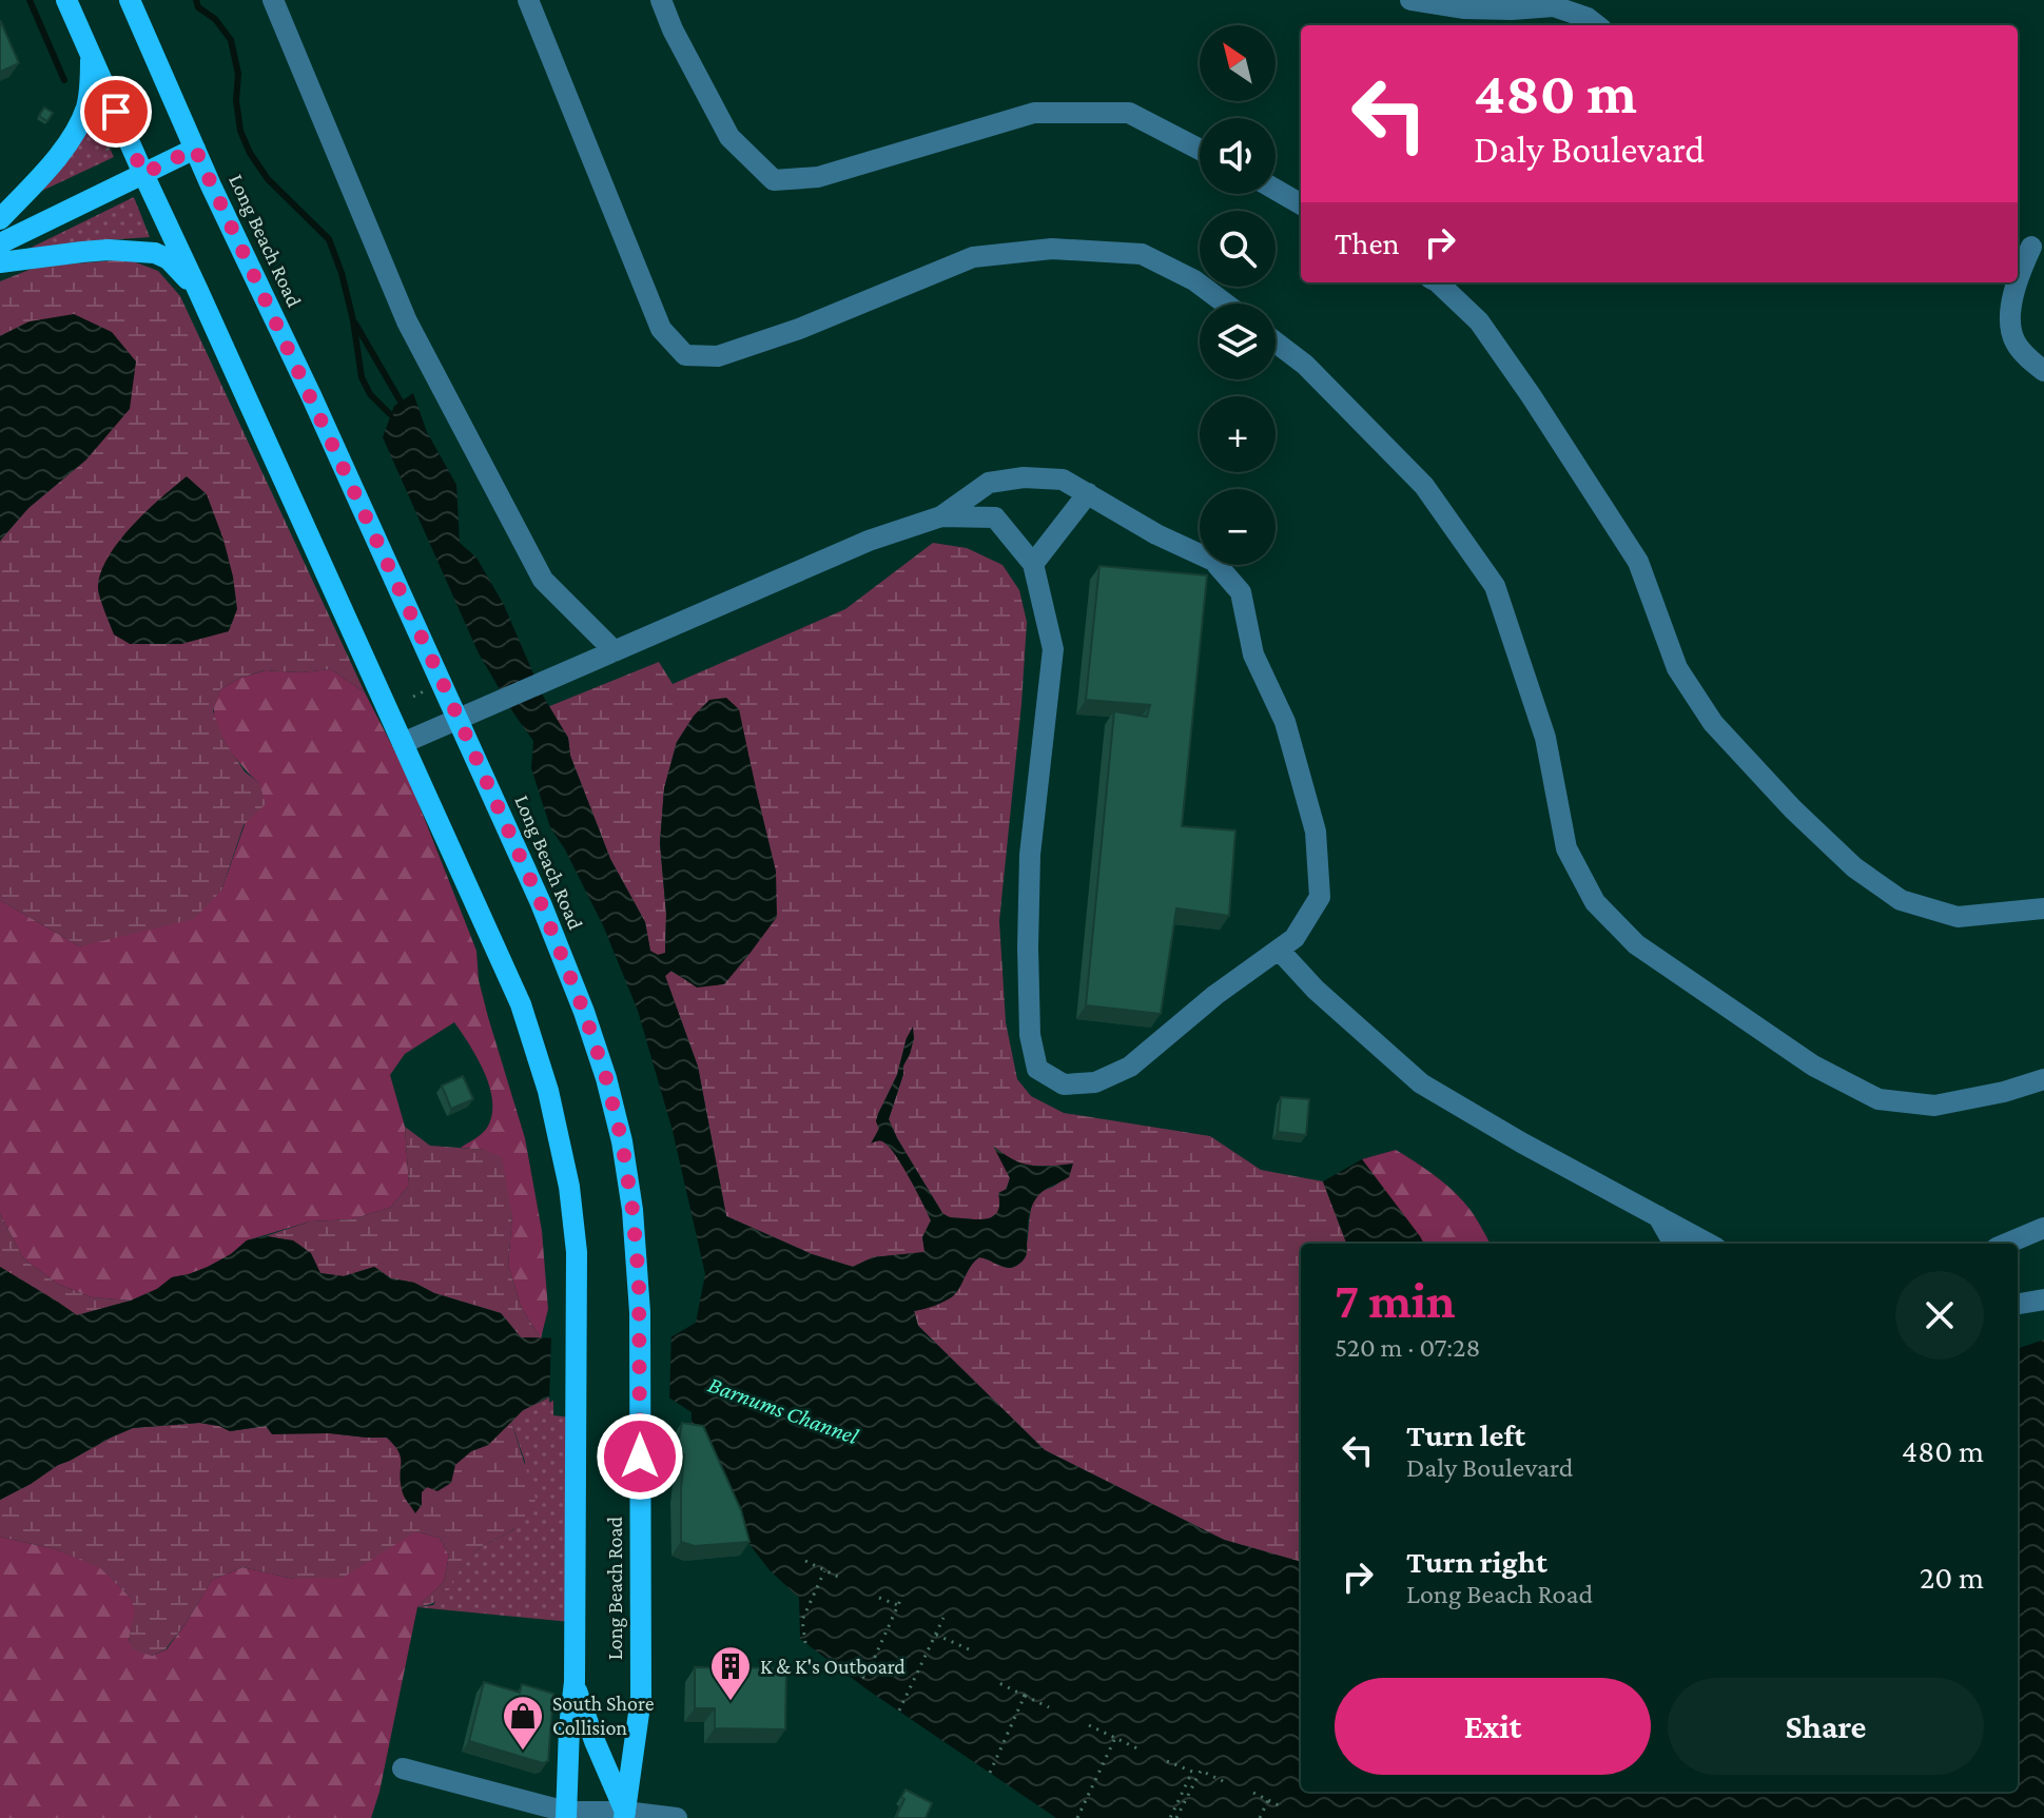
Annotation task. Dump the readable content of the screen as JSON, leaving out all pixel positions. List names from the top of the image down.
{
  "streets": {
    "main road": ["Long Beach Road"]
  },
  "water": ["Barnums Channel"],
  "places": {
    "building": ["K & K's Outboard"],
    "shop": ["South Shore Collision"]
  },
  "north": "top left",
  "page": {
    "map_buttons": ["+", "−"],
    "turn": ["480 m", "Daly Boulevard"],
    "then": "Then",
    "heading": ["7 min", "520 m · 07:28"],
    "list": [
      {
        "name": "Turn left",
        "note": "Daly Boulevard",
        "value": "480 m"
      },
      {
        "name": "Turn right",
        "note": "Long Beach Road",
        "value": "20 m"
      }
    ],
    "buttons": ["Exit", "Share"]
  }
}
